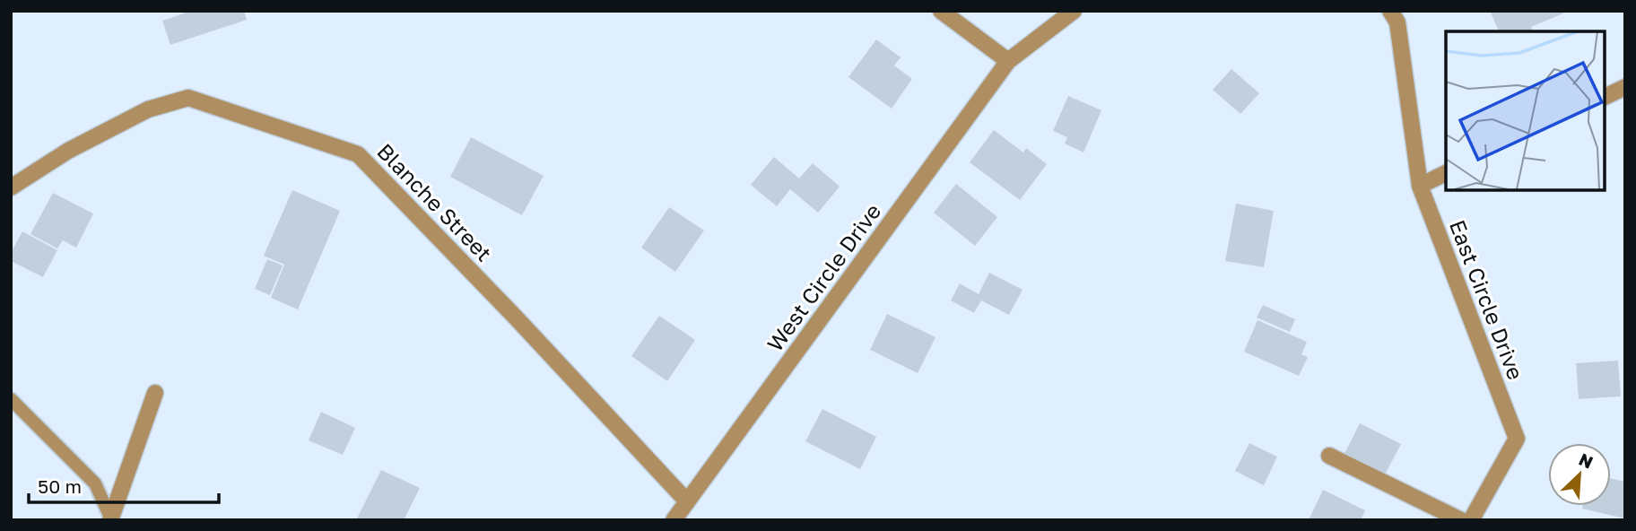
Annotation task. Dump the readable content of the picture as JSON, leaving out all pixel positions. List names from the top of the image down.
{
  "streets": {
    "street": ["Blanche Street", "West Circle Drive", "East Circle Drive"]
  },
  "crossings": [
    ["Blanche Street", "West Circle Drive"]
  ],
  "scale_bar": "50 m",
  "north": "top right"
}
